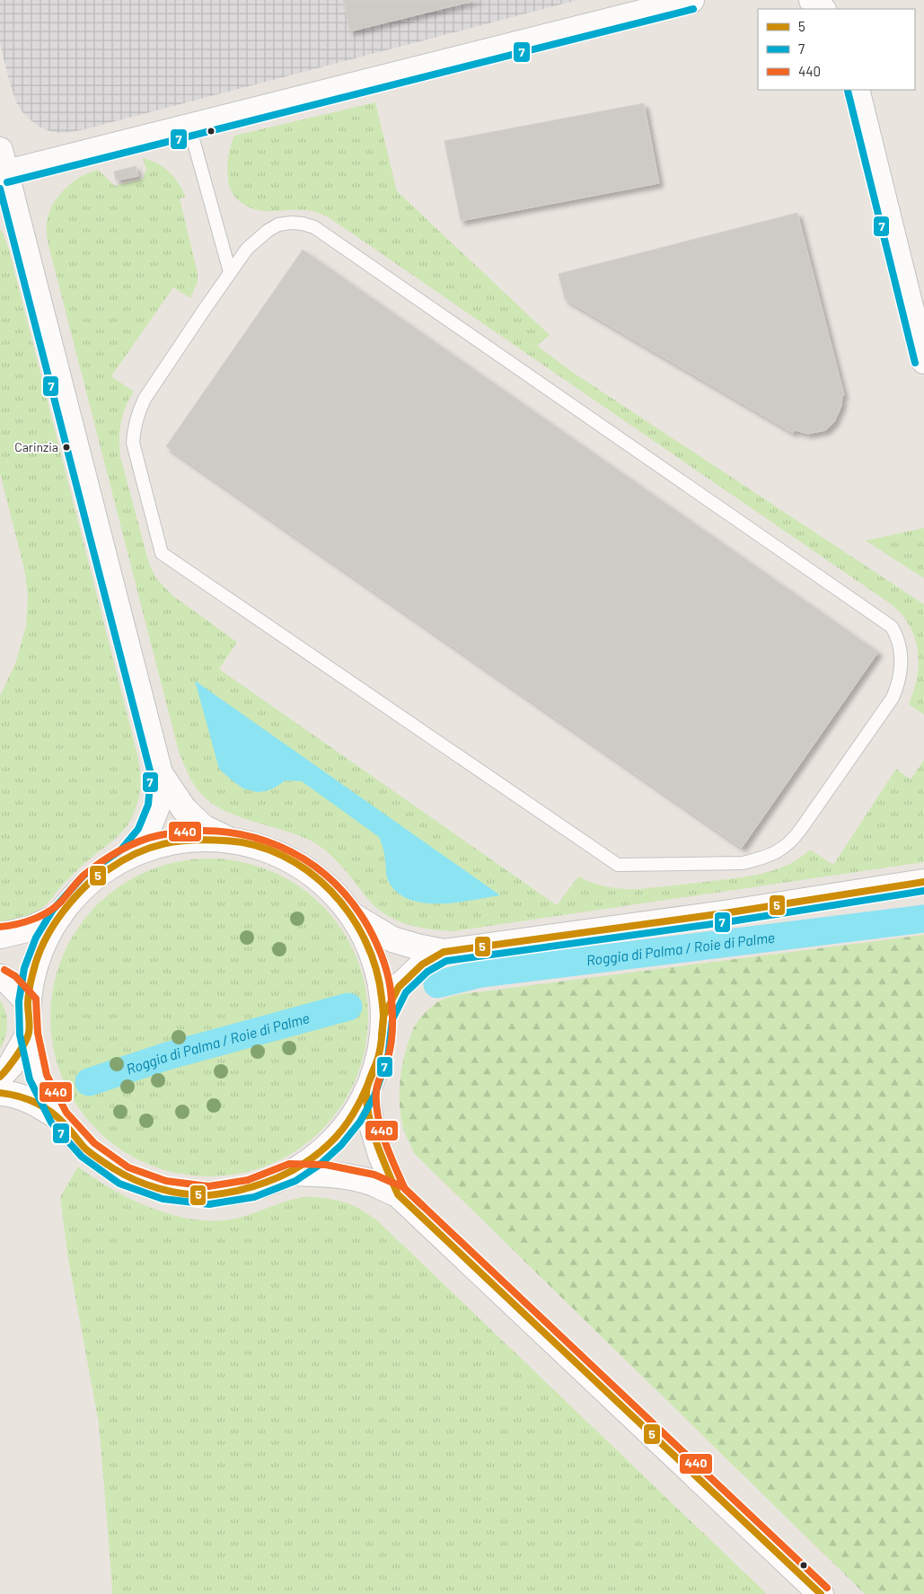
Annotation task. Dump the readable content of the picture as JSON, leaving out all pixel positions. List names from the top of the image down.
{
  "water": ["Roggia di Palma / Roie di Palme"],
  "places": ["Carinzia"],
  "lines": ["transit line 7", "transit line 440", "transit line 5"],
  "legend": ["5", "7", "440"]
}
